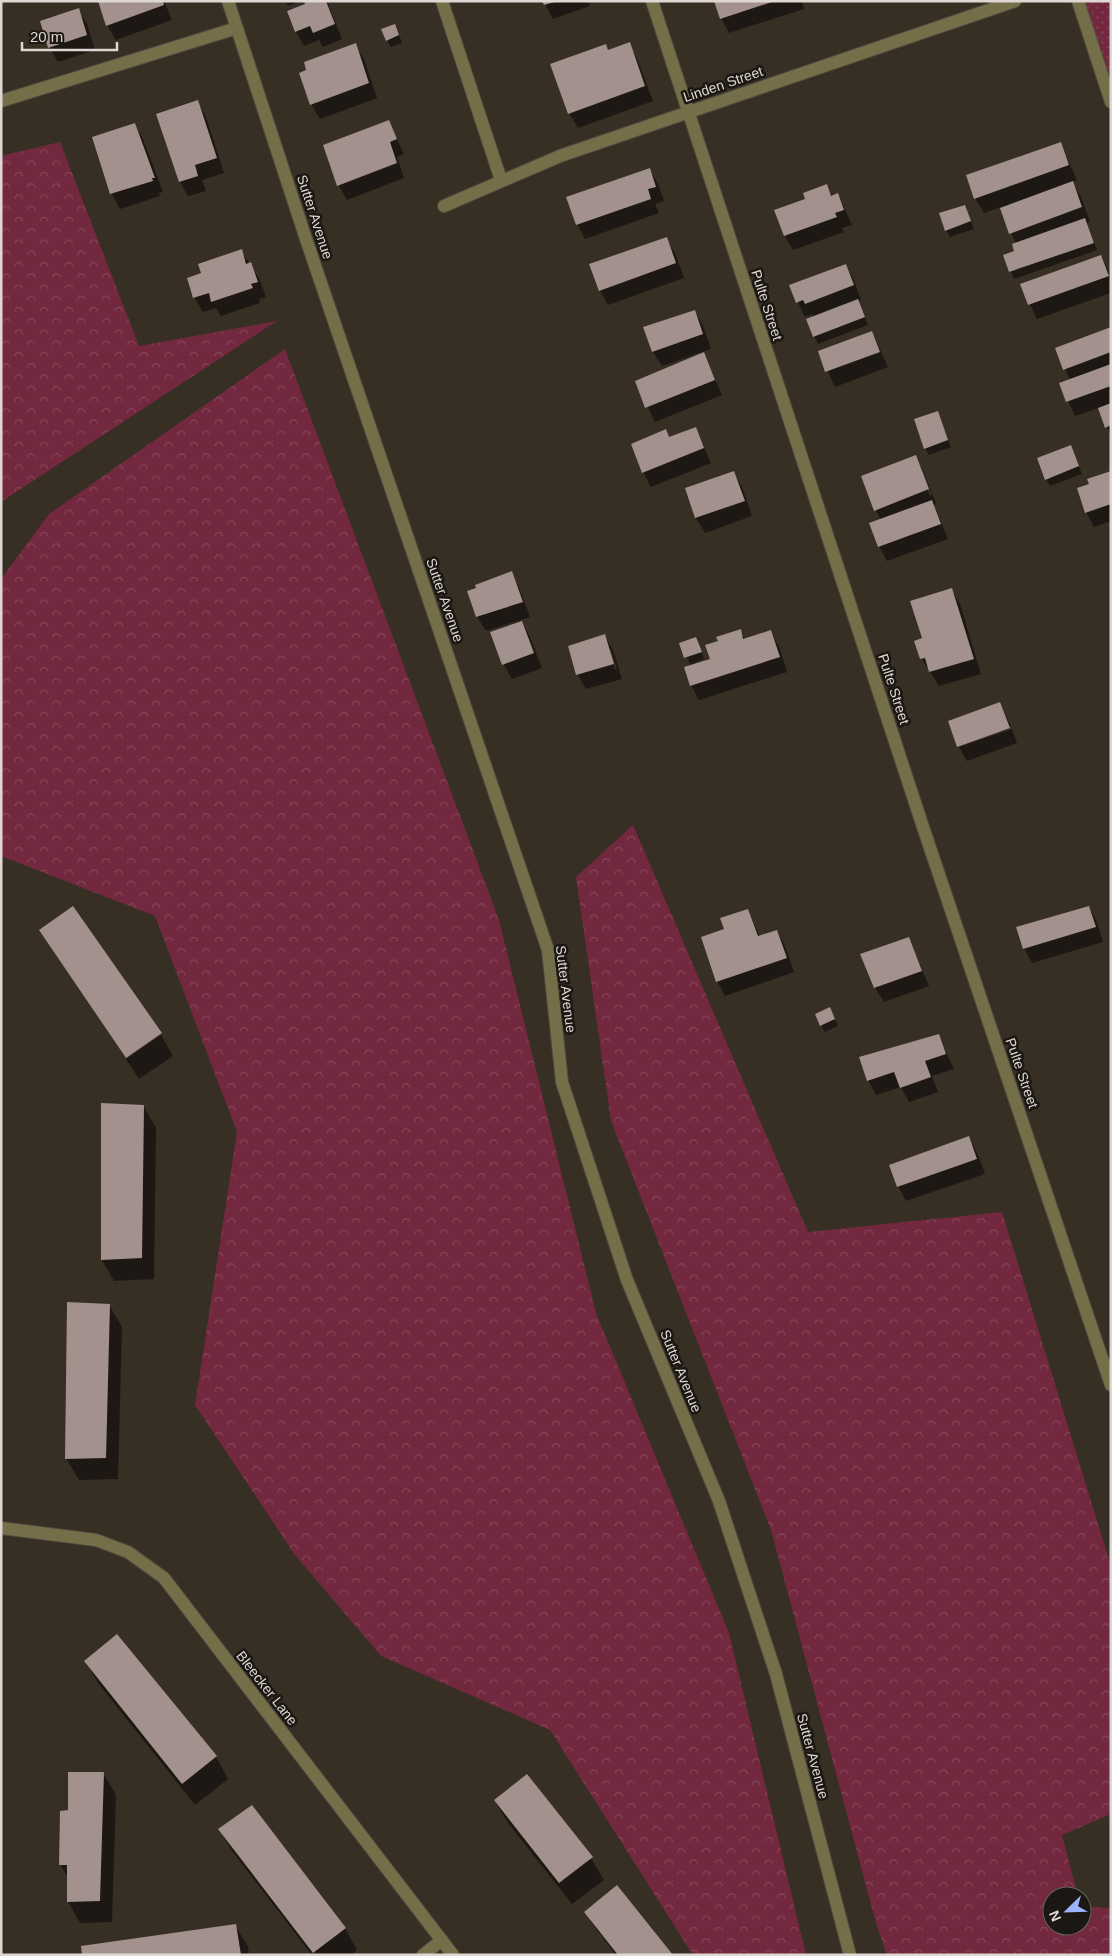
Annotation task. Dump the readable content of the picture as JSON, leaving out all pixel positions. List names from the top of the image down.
{
  "streets": {
    "street": [
      "Linden Street",
      "Sutter Avenue",
      "Pulte Street",
      "Bleecker Lane"
    ]
  },
  "crossings": [
    ["Linden Street", "Pulte Street"]
  ],
  "scale_bar": "20 m",
  "north": "bottom left"
}
